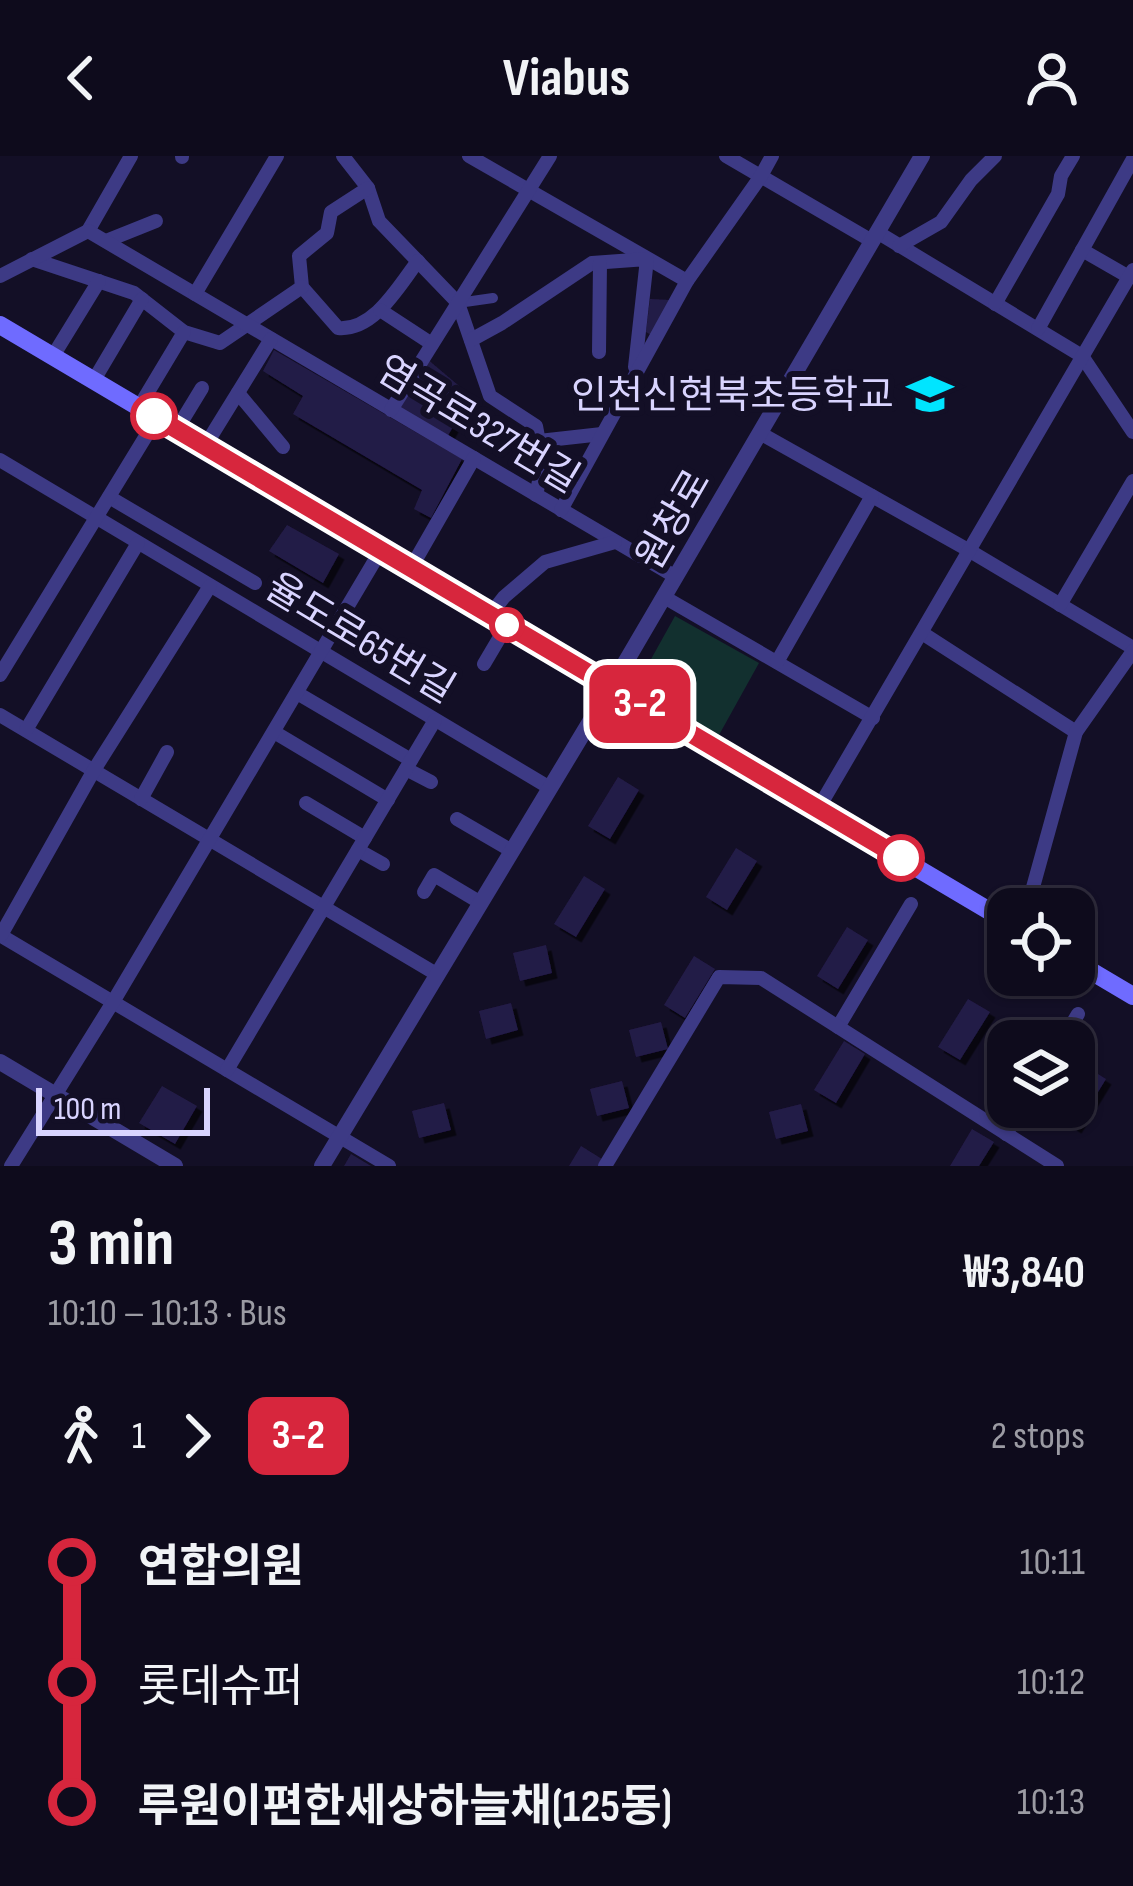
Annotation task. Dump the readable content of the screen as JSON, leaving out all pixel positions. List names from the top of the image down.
{
  "streets": {
    "street": ["염곡로327번길", "원창로", "율도로65번길"]
  },
  "crossings": [
    ["염곡로327번길", "원창로"],
    ["원창로", "율도로65번길"]
  ],
  "places": {
    "school or university": ["인천신현북초등학교"]
  },
  "lines": ["bus line 3-2"],
  "scale_bar": "100 m",
  "page": {
    "header": "Viabus",
    "on_map": "3-2",
    "scale": "100 m",
    "heading": ["3 min", "10:10 – 10:13 · Bus", "₩3,840"],
    "legs": ["1", "3-2", "2 stops"],
    "list": [
      {
        "name": "연합의원",
        "value": "10:11"
      },
      {
        "name": "롯데슈퍼",
        "value": "10:12"
      },
      {
        "name": "루원이편한세상하늘채(125동)",
        "value": "10:13"
      }
    ]
  }
}
